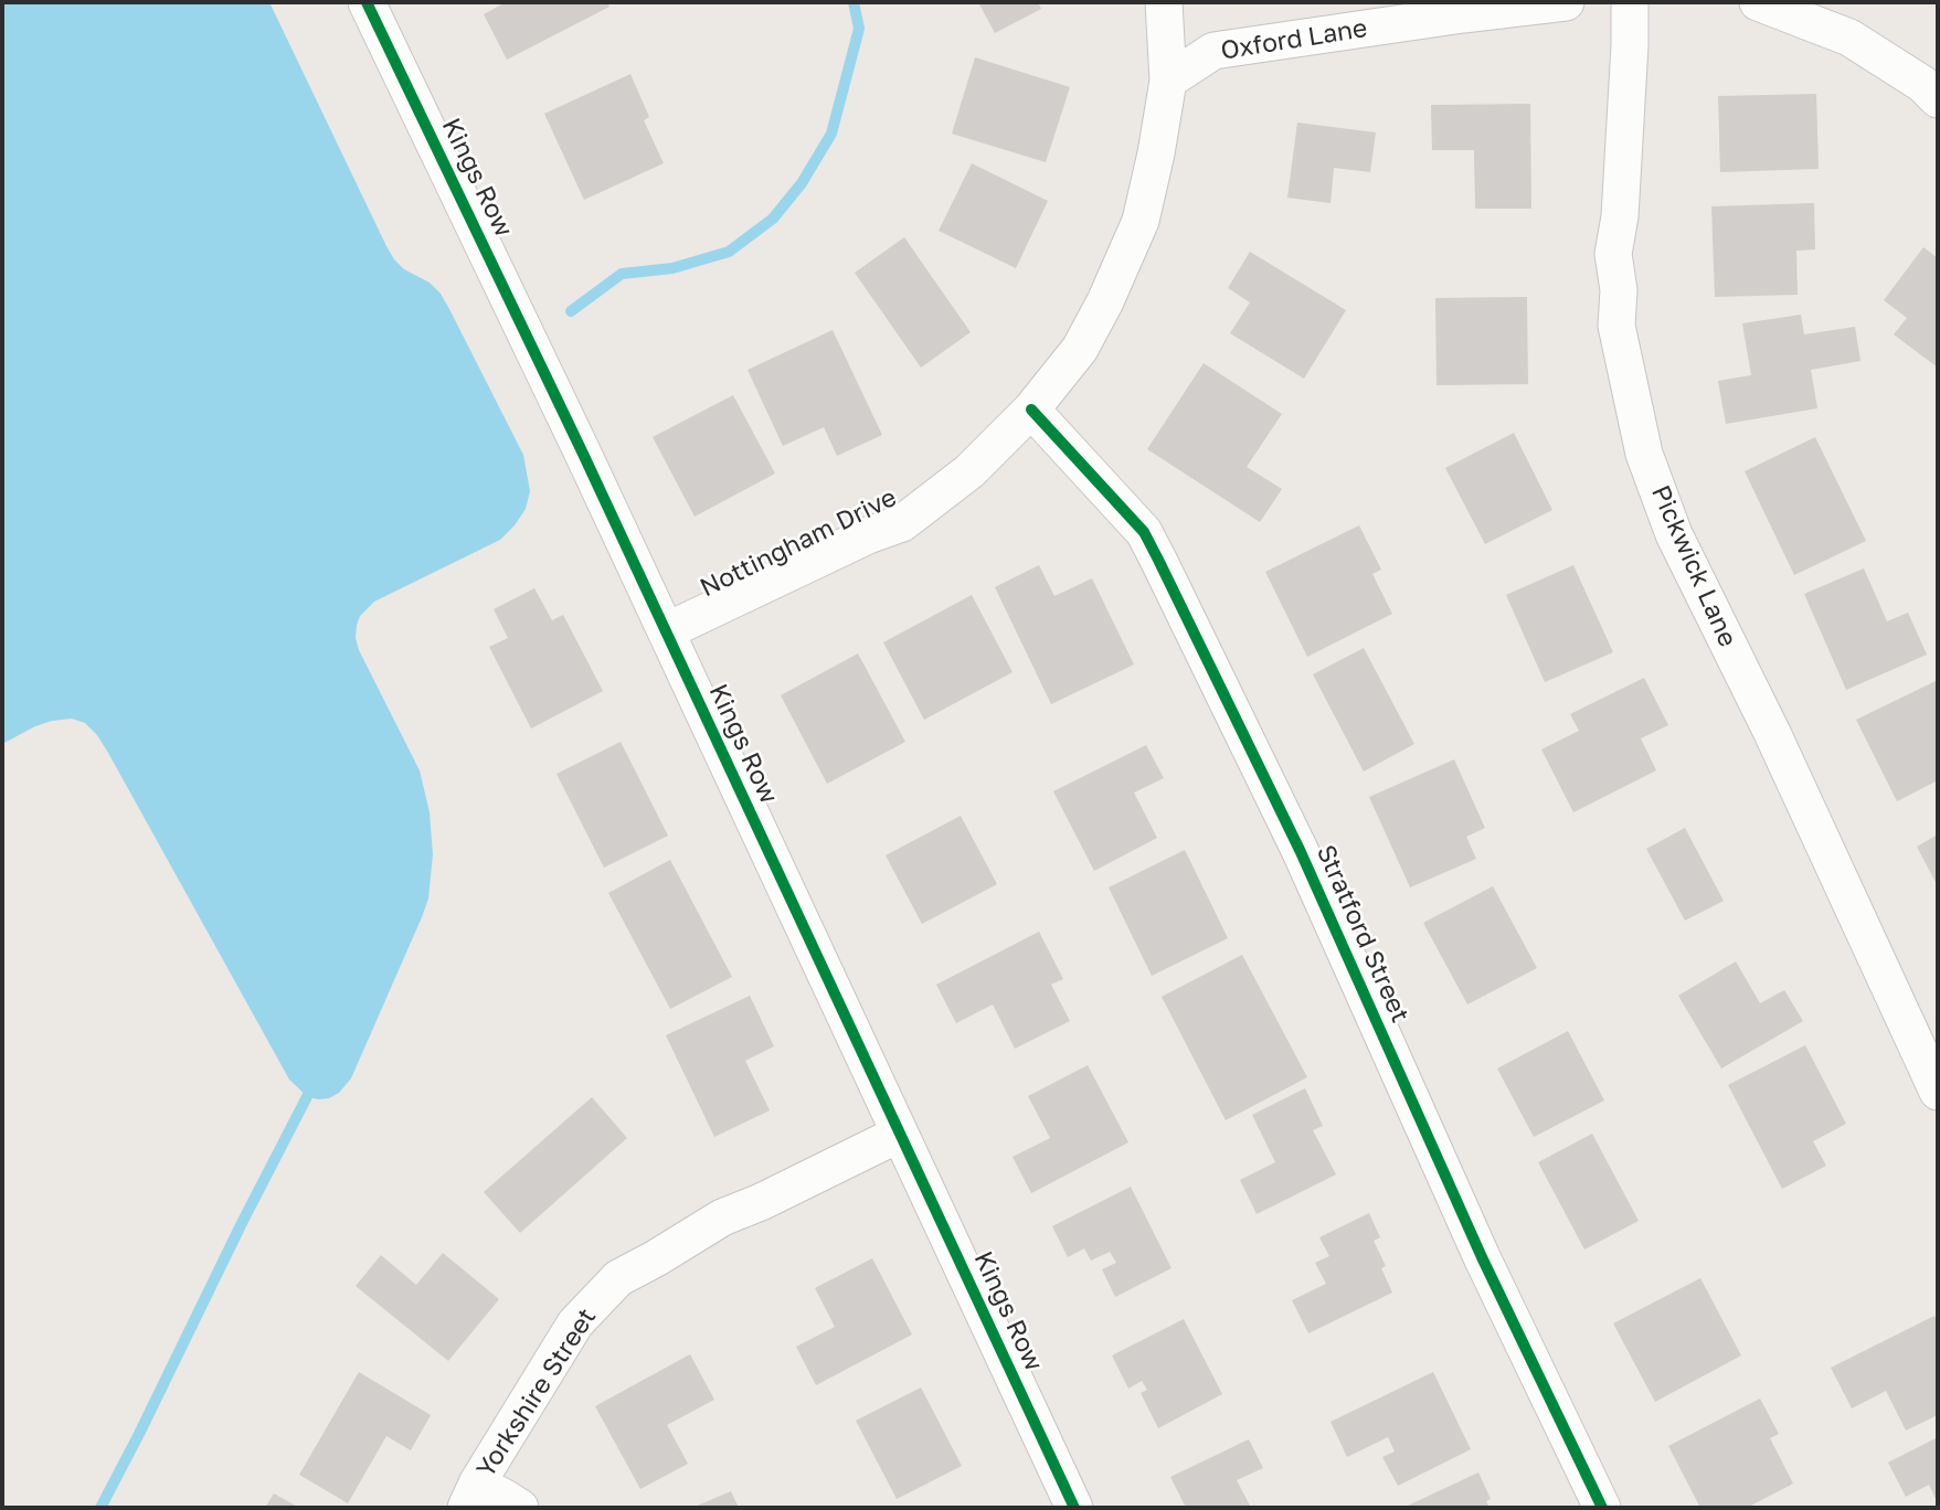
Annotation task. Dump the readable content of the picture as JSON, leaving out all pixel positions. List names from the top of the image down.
{
  "streets": {
    "street": [
      "Oxford Lane",
      "Kings Row",
      "Nottingham Drive",
      "Pickwick Lane",
      "Stratford Street",
      "Yorkshire Street"
    ]
  },
  "crossings": [
    ["Oxford Lane", "Nottingham Drive"],
    ["Kings Row", "Nottingham Drive"],
    ["Kings Row", "Yorkshire Street"],
    ["Nottingham Drive", "Stratford Street"]
  ]
}
